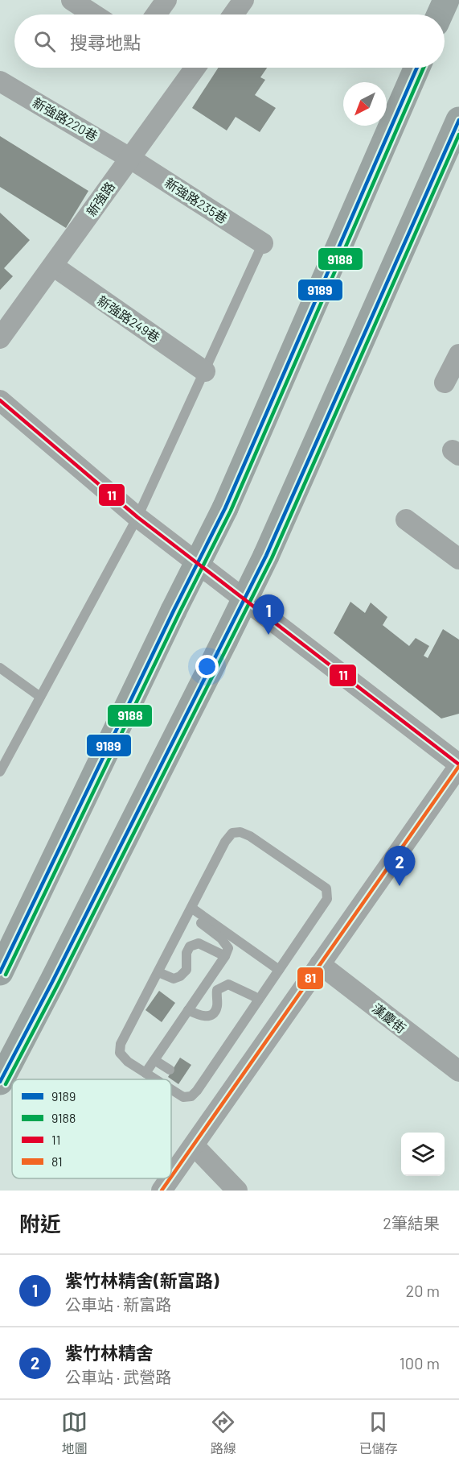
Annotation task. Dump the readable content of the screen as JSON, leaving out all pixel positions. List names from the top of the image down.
{
  "streets": {
    "street": [
      "新強路220巷",
      "新強路",
      "新強路235巷",
      "新強路249巷",
      "漢慶街"
    ]
  },
  "crossings": [
    ["新強路220巷", "新強路"],
    ["新強路220巷", "新強路235巷"],
    ["新強路", "新強路235巷"],
    ["新強路", "新強路249巷"]
  ],
  "lines": [
    "transit line 9189",
    "transit line 9188",
    "transit line 11",
    "transit line 81"
  ],
  "legend": [
    "9189",
    "9188",
    "11",
    "81"
  ],
  "north": "bottom left",
  "page": {
    "search": "搜尋地點",
    "pins": ["1", "2"],
    "heading": ["附近", "2筆結果"],
    "list": [
      {
        "mark": "1",
        "name": "紫竹林精舍(新富路)",
        "note": "公車站 · 新富路",
        "value": "20 m"
      },
      {
        "mark": "2",
        "name": "紫竹林精舍",
        "note": "公車站 · 武營路",
        "value": "100 m"
      }
    ],
    "nav": ["地圖", "路線", "已儲存"]
  }
}
